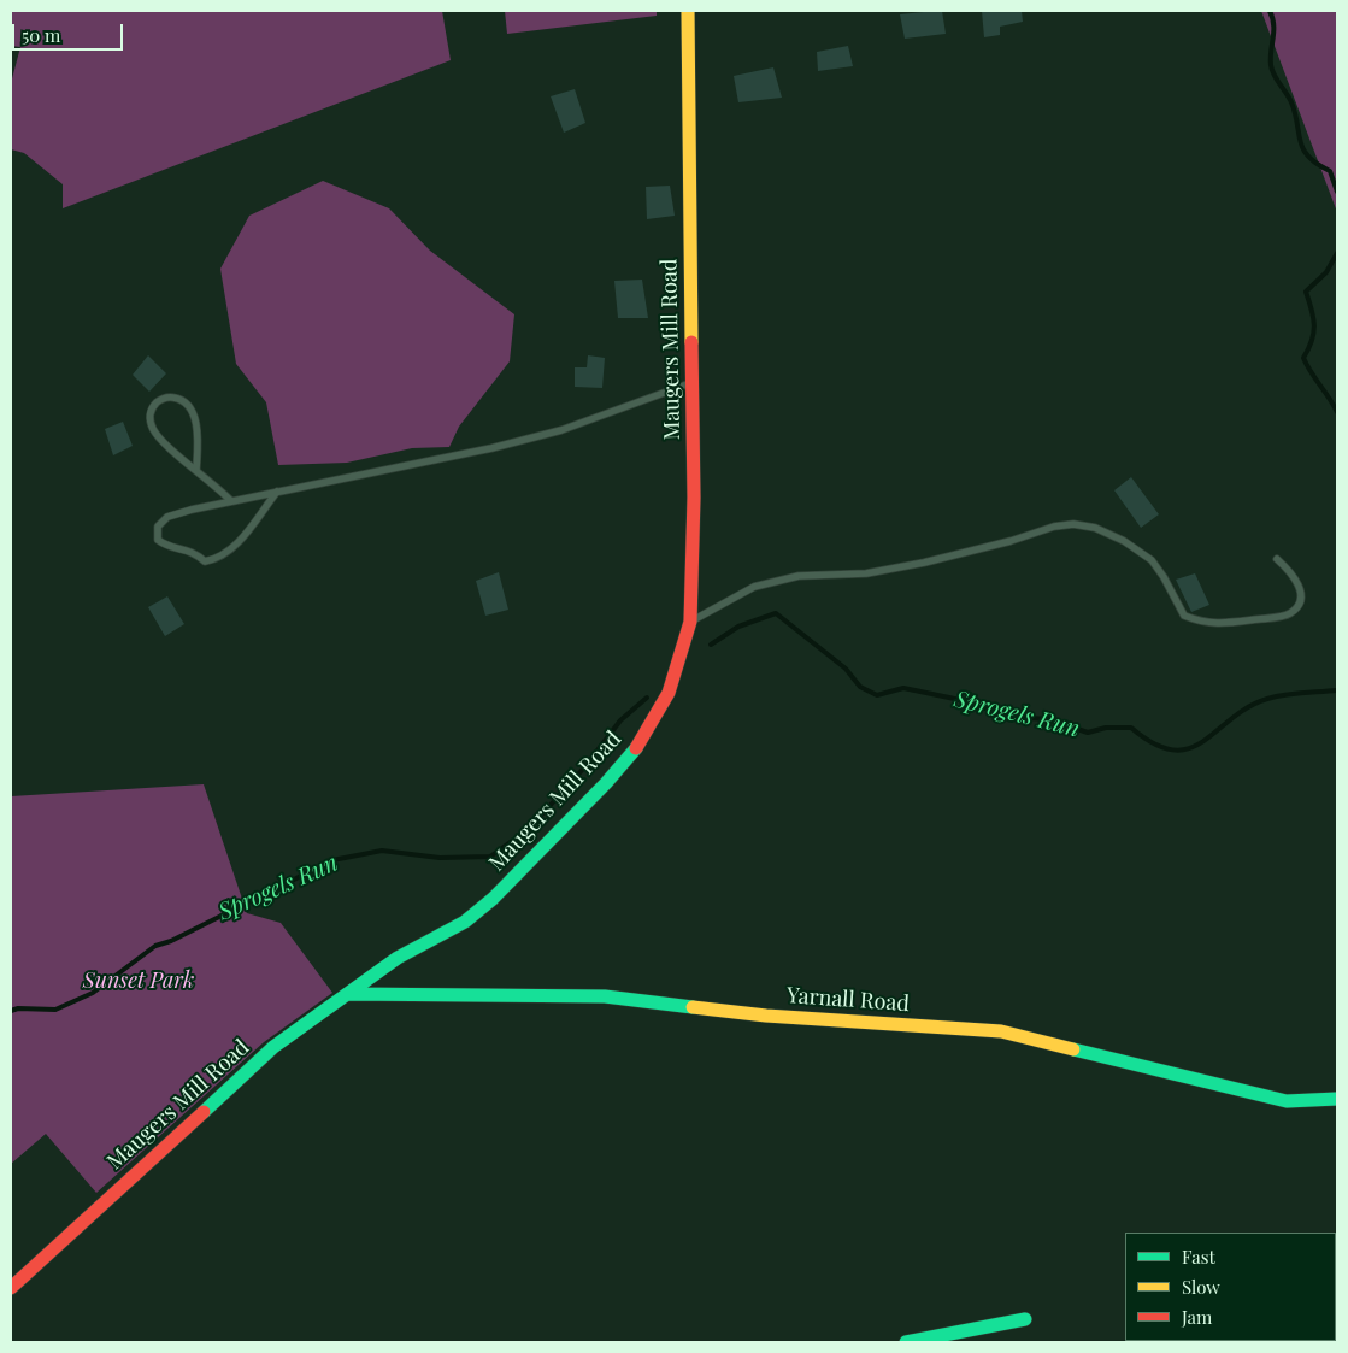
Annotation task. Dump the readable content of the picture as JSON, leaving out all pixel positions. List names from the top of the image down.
{
  "streets": {
    "street": ["Maugers Mill Road", "Yarnall Road"]
  },
  "crossings": [
    ["Maugers Mill Road", "Yarnall Road"]
  ],
  "water": ["Sprogels Run"],
  "parks": ["Sunset Park"],
  "legend": ["Fast", "Slow", "Jam"],
  "scale_bar": "50 m"
}
